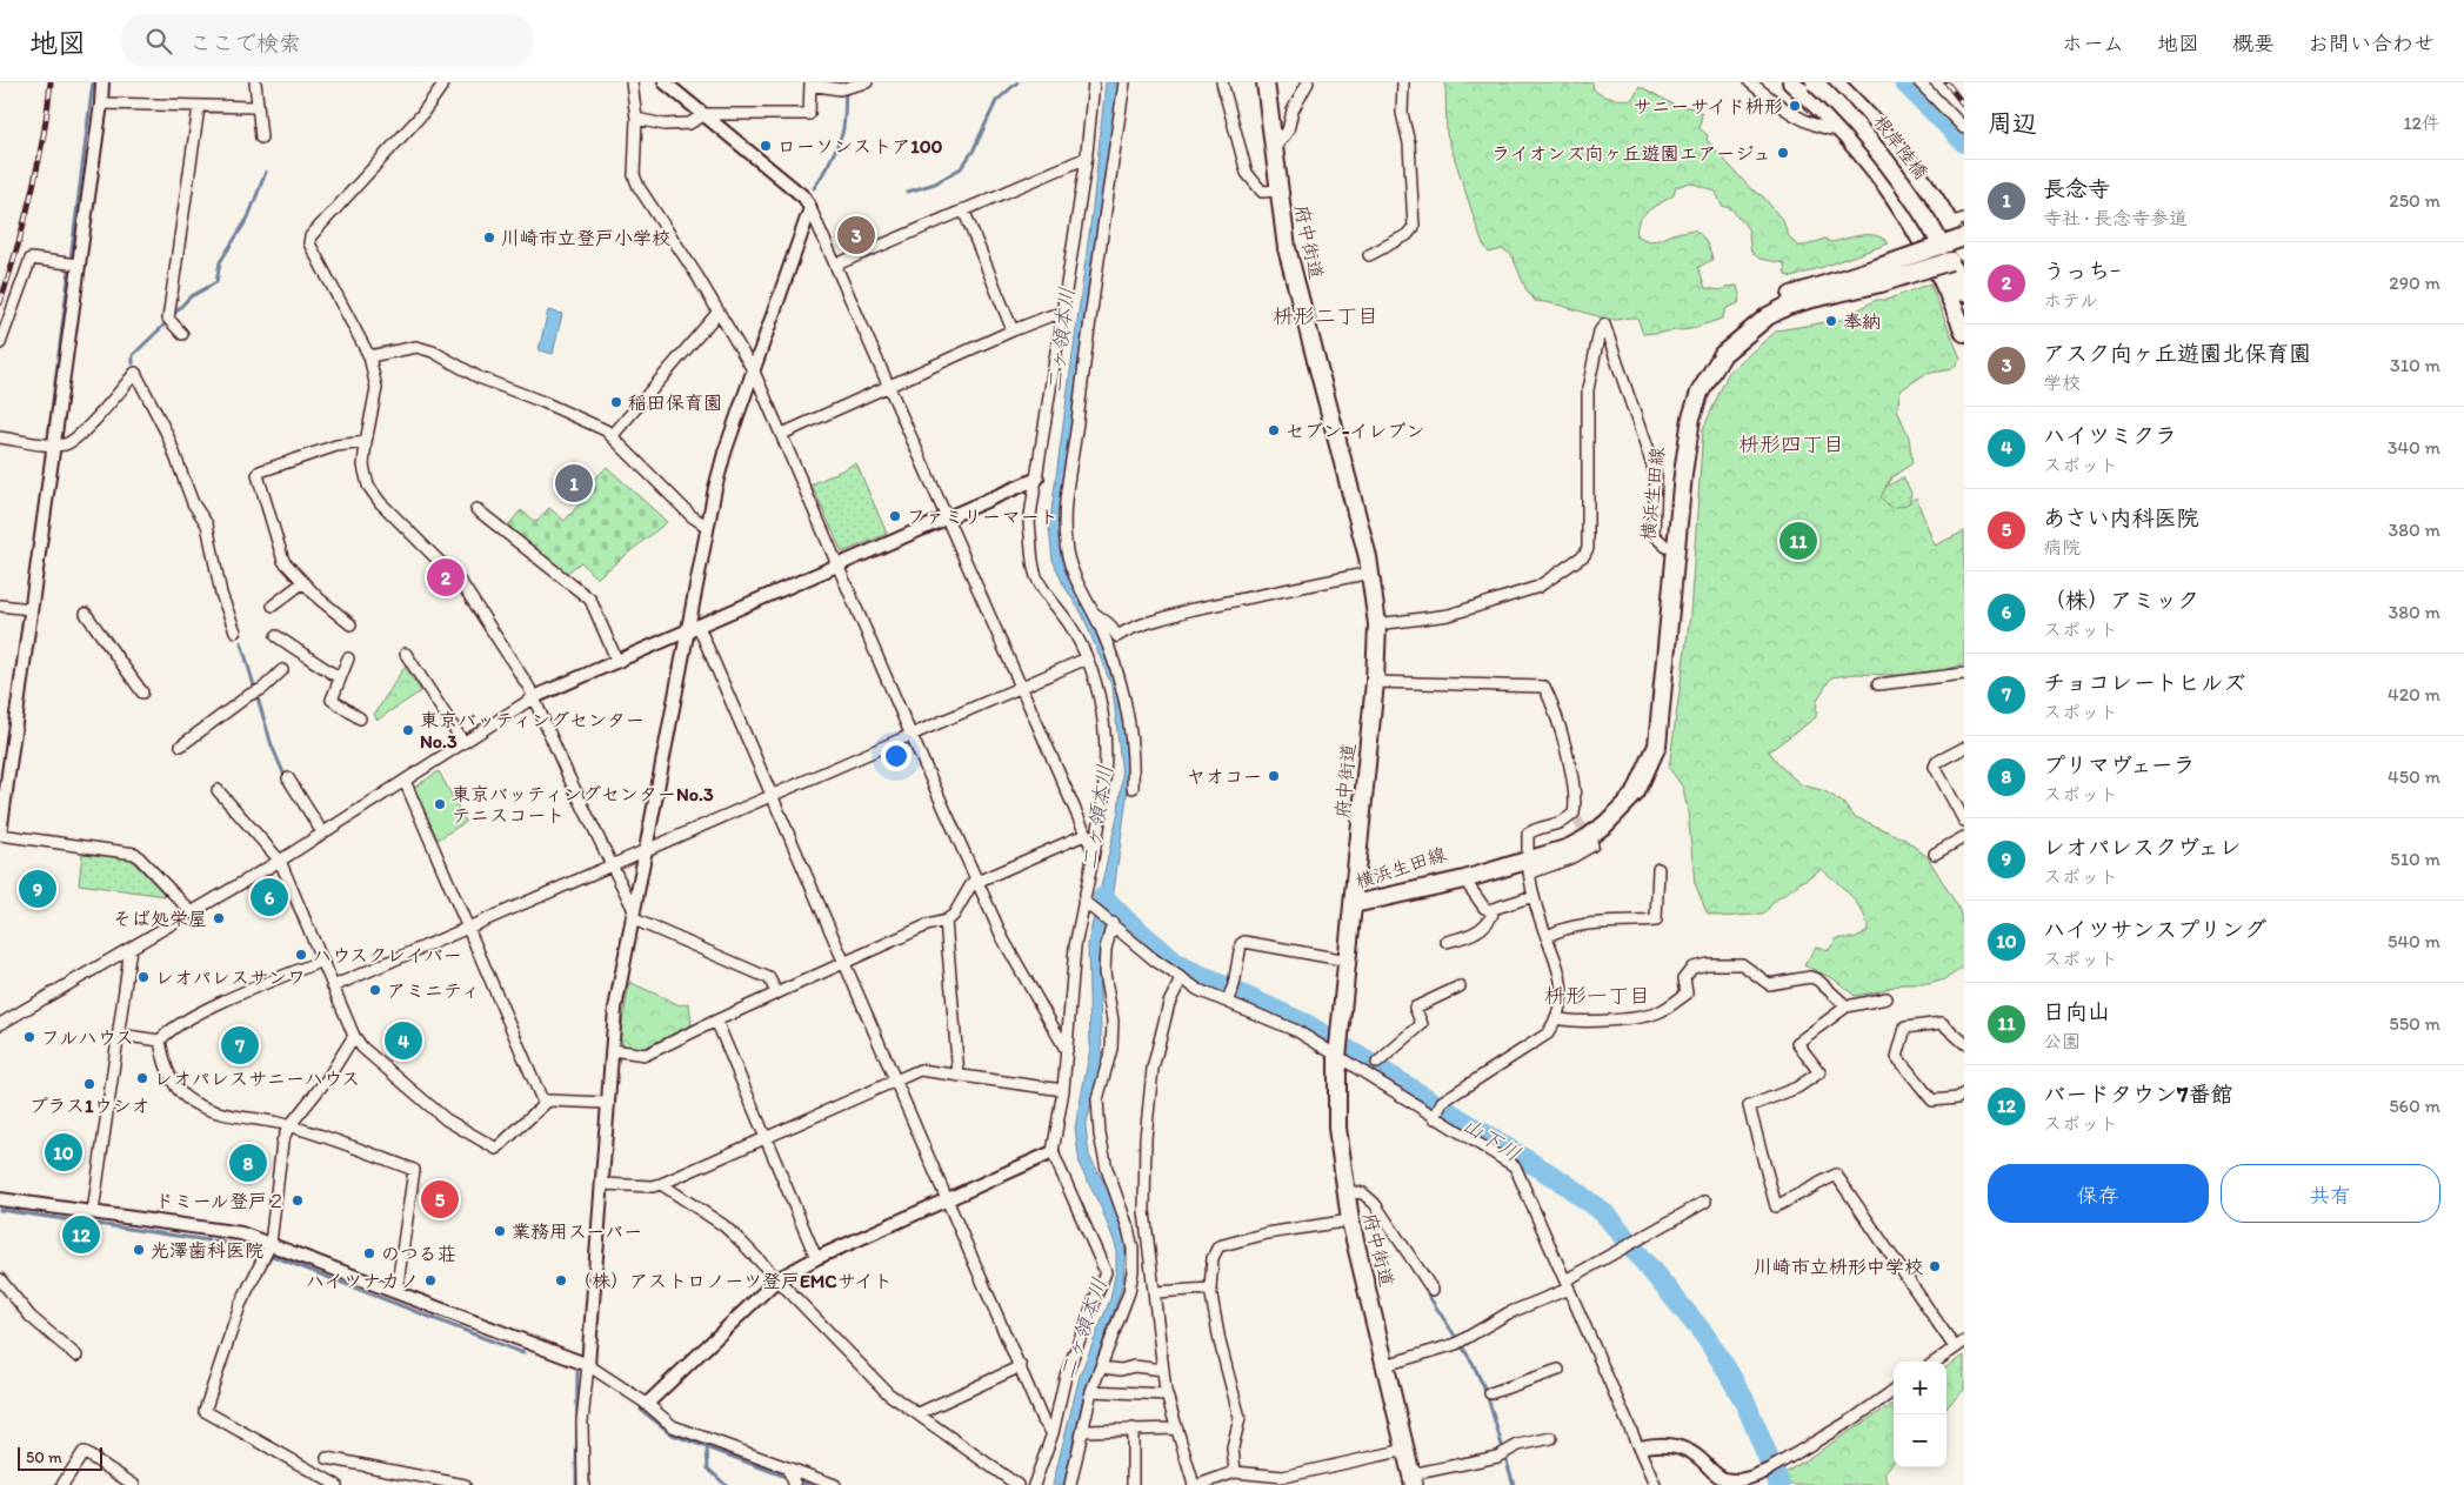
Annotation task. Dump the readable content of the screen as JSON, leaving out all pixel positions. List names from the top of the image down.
{
  "streets": {
    "main road": ["根岸陸橋", "府中街道", "横浜生田線"]
  },
  "crossings": [
    ["府中街道", "横浜生田線"]
  ],
  "districts": ["枡形二丁目", "枡形四丁目", "枡形一丁目"],
  "water": ["二ヶ領本川", "山下川"],
  "places": [
    "サニーサイド枡形",
    "ローソンストア100",
    "ライオンズ向ヶ丘遊園エアージュ",
    "川崎市立登戸小学校",
    "奉納",
    "稲田保育園",
    "セブン-イレブン",
    "ファミリーマート",
    "東京バッティングセンター No.3",
    "ヤオコー",
    "東京バッティングセンターNo.3 テニスコート",
    "そば処栄屋",
    "ハウスクレイバー",
    "レオパレスサンワ",
    "アミニティ",
    "フルハウス",
    "レオパレスサニーハウス",
    "プラス1ウシオ",
    "ドミール登戸２",
    "業務用スーパー",
    "光澤歯科医院",
    "のつる荘",
    "川崎市立枡形中学校",
    "ハイツナカノ",
    "（株）アストロノーツ登戸EMCサイト"
  ],
  "scale_bar": "50 m",
  "page": {
    "header": "地図",
    "search": "ここで検索",
    "nav": [
      "ホーム",
      "地図",
      "概要",
      "お問い合わせ"
    ],
    "heading": ["周辺", "12件"],
    "list": [
      {
        "mark": "1",
        "name": "長念寺",
        "note": "寺社 · 長念寺参道",
        "value": "250 m"
      },
      {
        "mark": "2",
        "name": "うっちｰ",
        "note": "ホテル",
        "value": "290 m"
      },
      {
        "mark": "3",
        "name": "アスク向ヶ丘遊園北保育園",
        "note": "学校",
        "value": "310 m"
      },
      {
        "mark": "4",
        "name": "ハイツミクラ",
        "note": "スポット",
        "value": "340 m"
      },
      {
        "mark": "5",
        "name": "あさい内科医院",
        "note": "病院",
        "value": "380 m"
      },
      {
        "mark": "6",
        "name": "（株）アミック",
        "note": "スポット",
        "value": "380 m"
      },
      {
        "mark": "7",
        "name": "チョコレートヒルズ",
        "note": "スポット",
        "value": "420 m"
      },
      {
        "mark": "8",
        "name": "プリマヴェーラ",
        "note": "スポット",
        "value": "450 m"
      },
      {
        "mark": "9",
        "name": "レオパレスクヴェレ",
        "note": "スポット",
        "value": "510 m"
      },
      {
        "mark": "10",
        "name": "ハイツサンスプリング",
        "note": "スポット",
        "value": "540 m"
      },
      {
        "mark": "11",
        "name": "日向山",
        "note": "公園",
        "value": "550 m"
      },
      {
        "mark": "12",
        "name": "バードタウン7番館",
        "note": "スポット",
        "value": "560 m"
      }
    ],
    "pins": [
      "3",
      "1",
      "11",
      "2",
      "9",
      "6",
      "4",
      "7",
      "10",
      "8",
      "5",
      "12"
    ],
    "buttons": ["保存", "共有"],
    "map_buttons": ["+", "−"],
    "scale": "50 m"
  }
}
